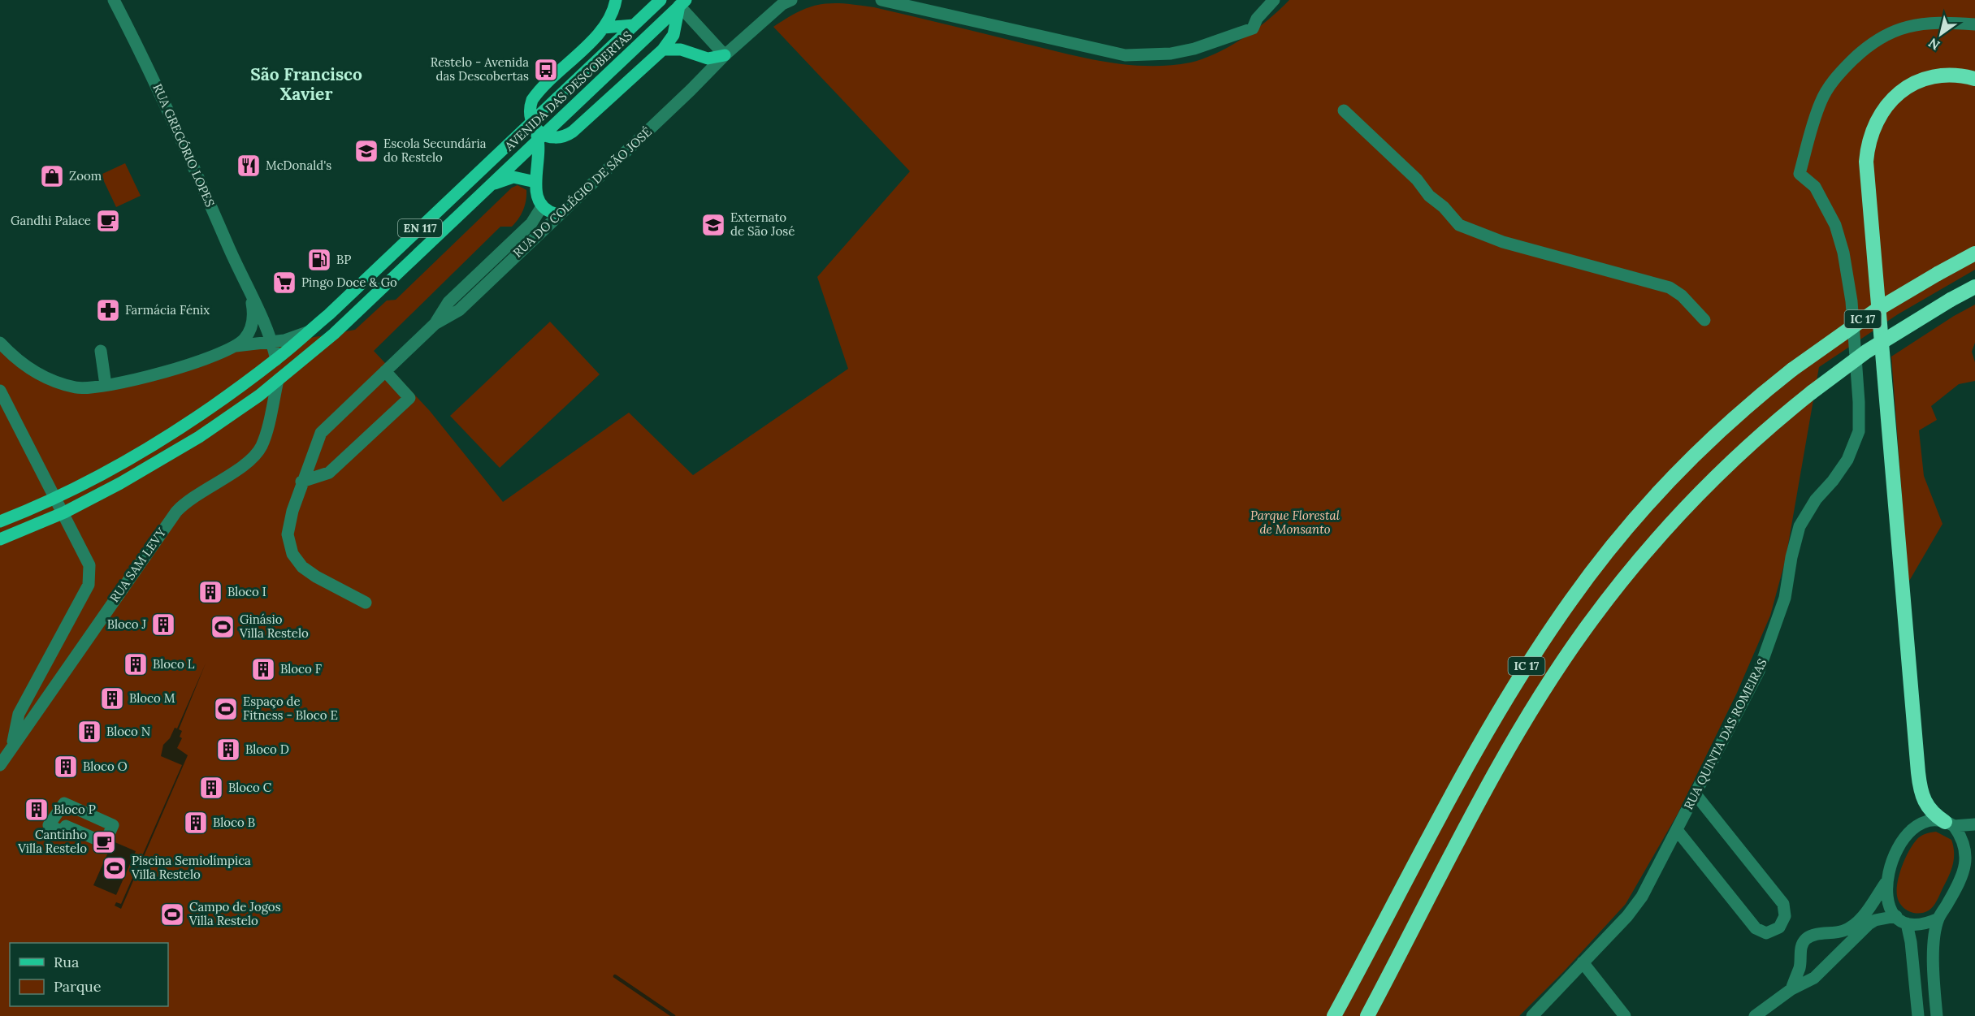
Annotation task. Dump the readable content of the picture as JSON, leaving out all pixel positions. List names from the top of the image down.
{
  "streets": {
    "highway": ["IC 17"],
    "main road": ["AVENIDA DAS DESCOBERTAS", "EN 117"],
    "street": [
      "RUA GREGÓRIO LOPES",
      "RUA DO COLÉGIO DE SÃO JOSÉ",
      "RUA SAM LEVY",
      "RUA QUINTA DAS ROMEIRAS"
    ]
  },
  "crossings": [
    ["AVENIDA DAS DESCOBERTAS", "RUA GREGÓRIO LOPES"],
    ["AVENIDA DAS DESCOBERTAS", "RUA SAM LEVY"]
  ],
  "districts": ["São Francisco Xavier"],
  "parks": ["Parque Florestal de Monsanto"],
  "places": {
    "bus stop": ["Restelo - Avenida das Descobertas"],
    "school or university": ["Escola Secundária do Restelo", "Externato de São José"],
    "restaurant": ["McDonald's"],
    "shop": ["Zoom"],
    "cafe": ["Gandhi Palace", "Cantinho Villa Restelo"],
    "fuel station": ["BP"],
    "supermarket": ["Pingo Doce & Go"],
    "pharmacy": ["Farmácia Fénix"],
    "building": [
      "Bloco I",
      "Bloco J",
      "Bloco L",
      "Bloco F",
      "Bloco M",
      "Bloco N",
      "Bloco D",
      "Bloco O",
      "Bloco C",
      "Bloco P",
      "Bloco B"
    ],
    "sports": [
      "Ginásio Villa Restelo",
      "Espaço de Fitness - Bloco E",
      "Piscina Semiolímpica Villa Restelo",
      "Campo de Jogos Villa Restelo"
    ]
  },
  "legend": ["Rua", "Parque"],
  "north": "bottom left"
}
